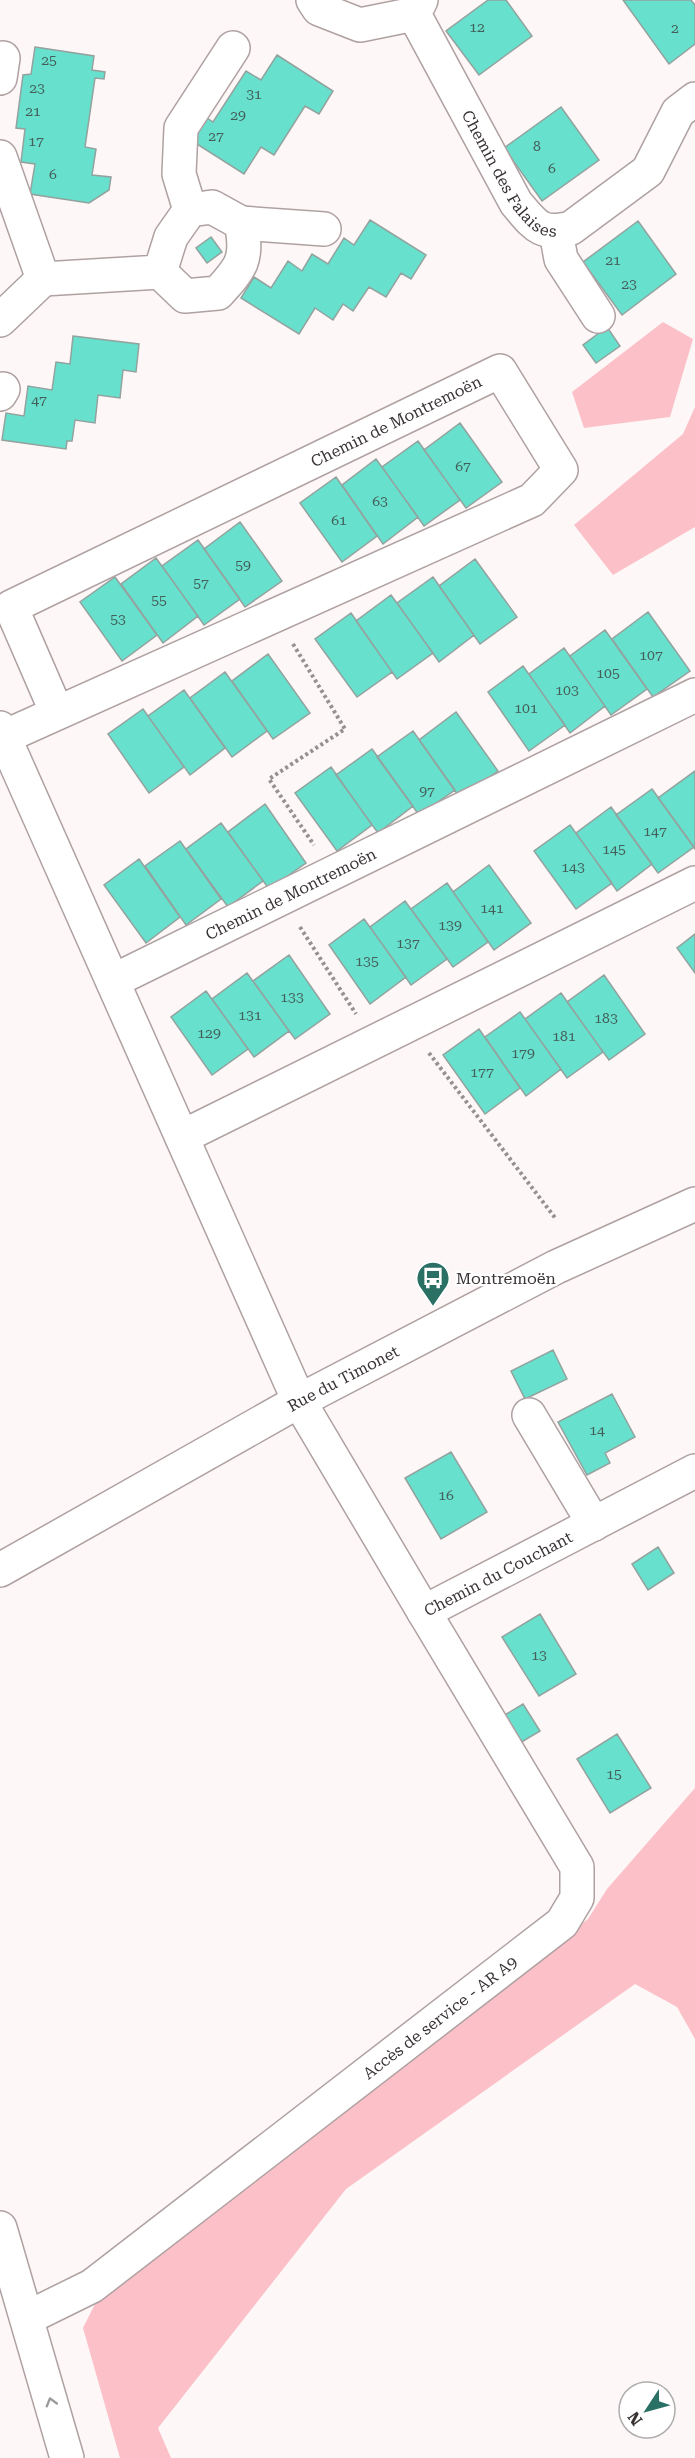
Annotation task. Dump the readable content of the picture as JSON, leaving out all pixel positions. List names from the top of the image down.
{
  "streets": {
    "main road": [
      "Chemin des Falaises",
      "Chemin de Montremoën",
      "Rue du Timonet",
      "Chemin du Couchant",
      "Accès de service - AR A9"
    ]
  },
  "crossings": [
    ["Chemin de Montremoën", "Rue du Timonet"],
    ["Chemin de Montremoën", "Chemin du Couchant"],
    ["Rue du Timonet", "Chemin du Couchant"],
    ["Chemin du Couchant", "Accès de service - AR A9"]
  ],
  "places": {
    "bus stop": ["Montremoën"]
  },
  "house_numbers": [
    "12",
    "2",
    "25",
    "23",
    "31",
    "21",
    "29",
    "27",
    "17",
    "8",
    "6",
    "6",
    "21",
    "23",
    "47",
    "67",
    "63",
    "61",
    "59",
    "57",
    "55",
    "53",
    "107",
    "105",
    "103",
    "101",
    "97",
    "147",
    "145",
    "143",
    "141",
    "139",
    "137",
    "135",
    "133",
    "131",
    "183",
    "129",
    "181",
    "179",
    "177",
    "14",
    "16",
    "13",
    "15"
  ],
  "north": "bottom left"
}
